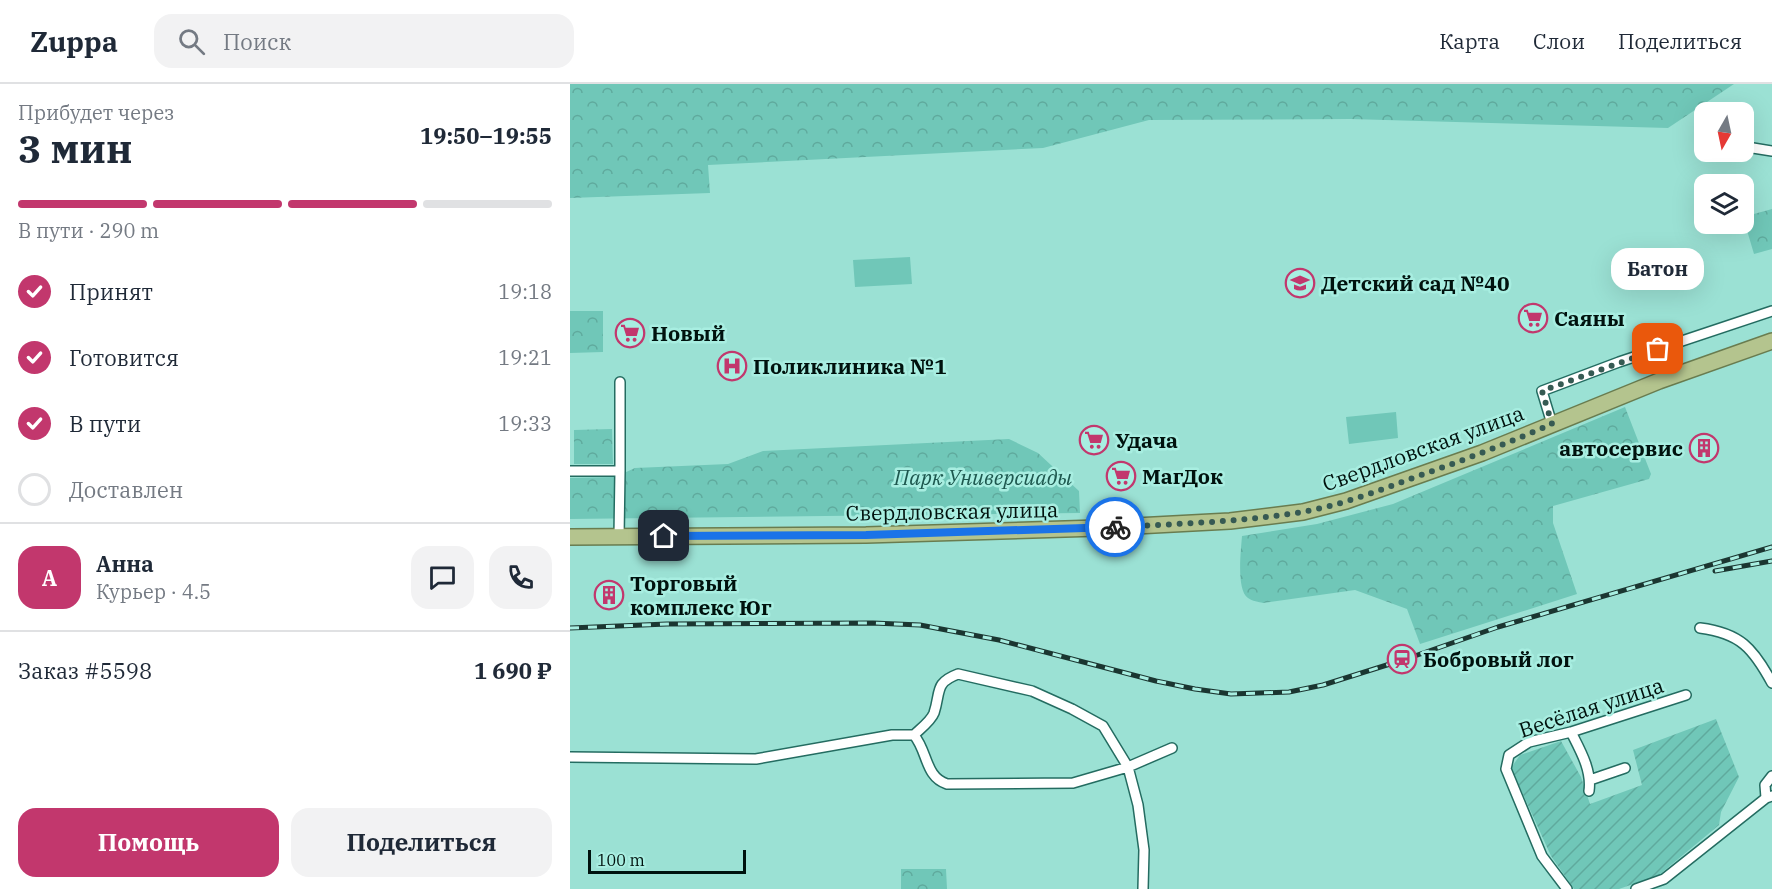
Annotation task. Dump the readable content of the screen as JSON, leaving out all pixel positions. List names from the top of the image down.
{
  "streets": {
    "highway": ["Свердловская улица"],
    "street": ["Весёлая улица"]
  },
  "parks": ["Парк Универсиады"],
  "places": {
    "school or university": ["Детский сад №40"],
    "supermarket": [
      "Саяны",
      "Новый",
      "Удача",
      "МагДок"
    ],
    "other": ["Батон"],
    "hospital": ["Поликлиника №1"],
    "building": ["автосервис", "Торговый комплекс Юг"],
    "station": ["Бобровый лог"]
  },
  "scale_bar": "100 m",
  "north": "bottom",
  "page": {
    "header": "Zuppa",
    "search": "Поиск",
    "nav": ["Карта", "Слои", "Поделиться"],
    "heading": ["3 мин", "Прибудет через", "19:50–19:55"],
    "panel": [
      "Анна",
      "Курьер · 4.5",
      "Заказ #5598",
      "1 690 ₽"
    ],
    "bar": "В пути · 290 m",
    "bubble": "Батон",
    "list": [
      ["Принят", "19:18"],
      ["Готовится", "19:21"],
      ["В пути", "19:33"],
      "Доставлен"
    ],
    "round": "А",
    "buttons": ["Помощь", "Поделиться"],
    "scale": "100 m"
  }
}
